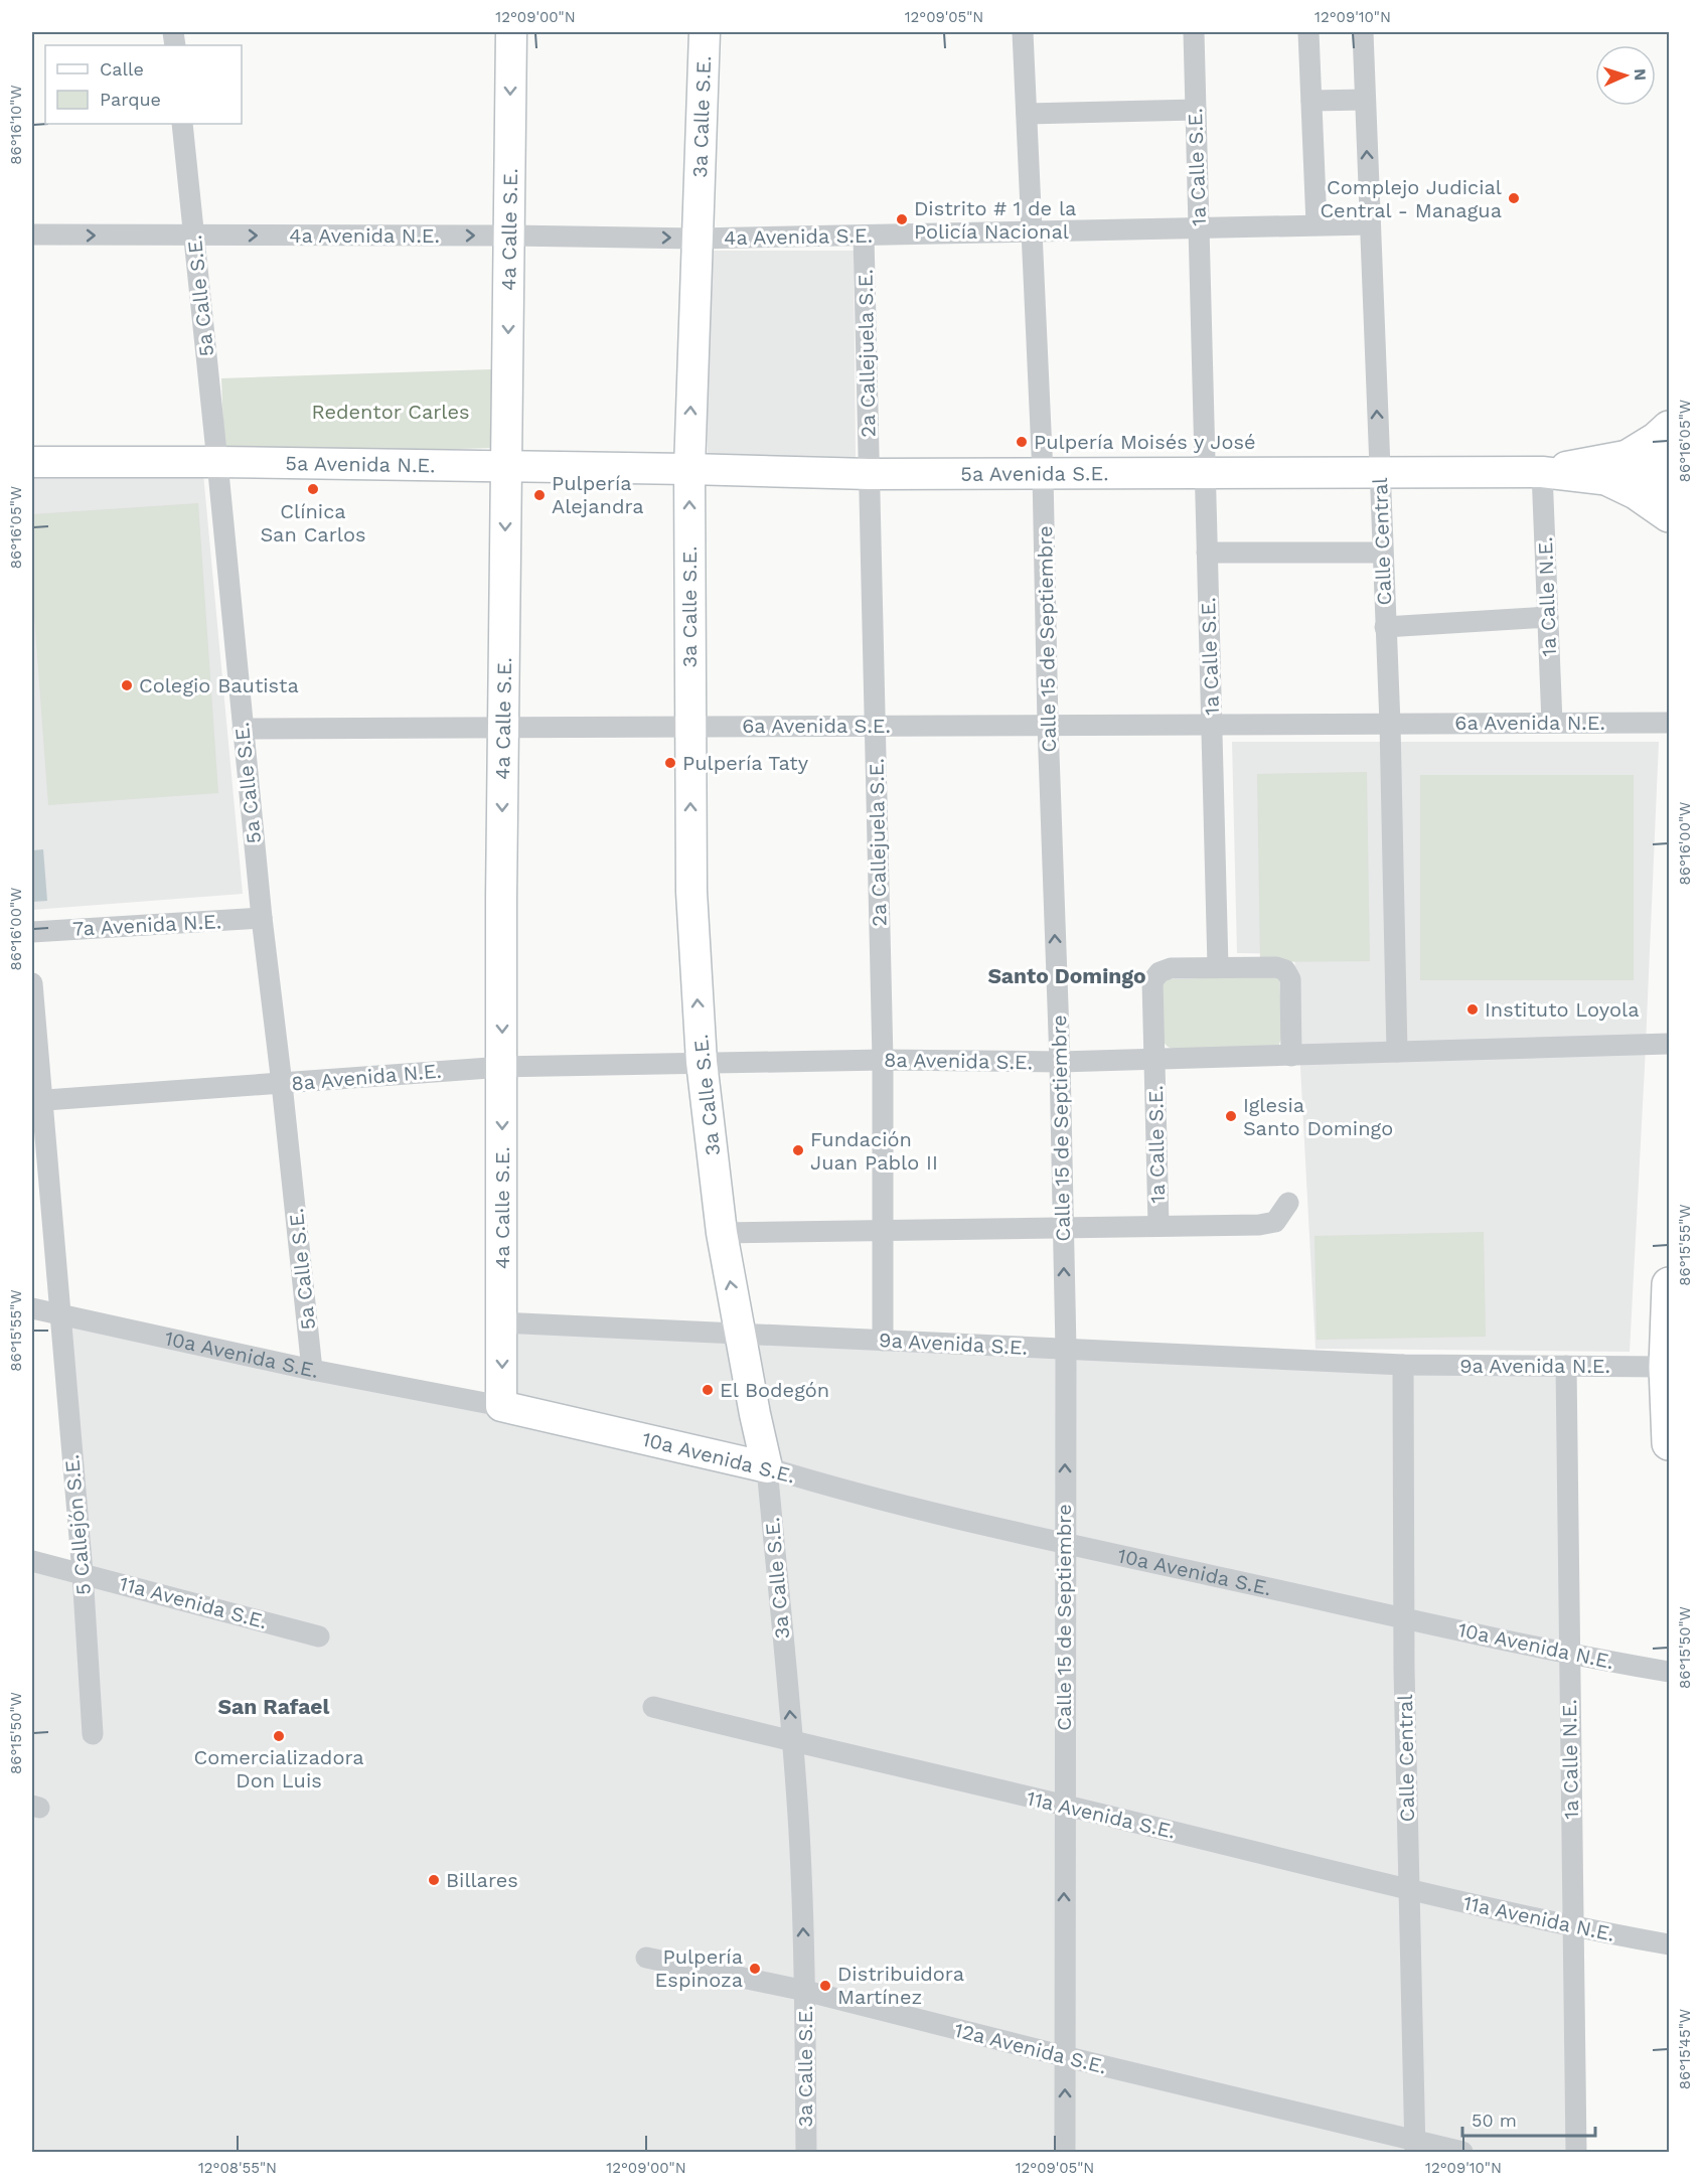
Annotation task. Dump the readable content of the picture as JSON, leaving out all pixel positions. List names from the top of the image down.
{
  "streets": {
    "street": [
      "3a Calle S.E.",
      "1a Calle S.E.",
      "4a Calle S.E.",
      "4a Avenida N.E.",
      "4a Avenida S.E.",
      "5a Calle S.E.",
      "2a Callejuela S.E.",
      "5a Avenida N.E.",
      "5a Avenida S.E.",
      "Calle Central",
      "1a Calle N.E.",
      "Calle 15 de Septiembre",
      "6a Avenida N.E.",
      "6a Avenida S.E.",
      "7a Avenida N.E.",
      "8a Avenida S.E.",
      "8a Avenida N.E.",
      "9a Avenida S.E.",
      "10a Avenida S.E.",
      "9a Avenida N.E.",
      "5 Callejón S.E.",
      "11a Avenida S.E.",
      "10a Avenida N.E.",
      "11a Avenida N.E.",
      "12a Avenida S.E."
    ]
  },
  "crossings": [
    ["3a Calle S.E.", "4a Avenida N.E."],
    ["3a Calle S.E.", "4a Avenida S.E."],
    ["3a Calle S.E.", "5a Avenida N.E."],
    ["3a Calle S.E.", "5a Avenida S.E."],
    ["3a Calle S.E.", "6a Avenida S.E."],
    ["3a Calle S.E.", "8a Avenida S.E."],
    ["3a Calle S.E.", "8a Avenida N.E."],
    ["3a Calle S.E.", "9a Avenida S.E."],
    ["3a Calle S.E.", "10a Avenida S.E."],
    ["3a Calle S.E.", "11a Avenida S.E."],
    ["3a Calle S.E.", "12a Avenida S.E."],
    ["1a Calle S.E.", "4a Avenida S.E."],
    ["1a Calle S.E.", "5a Avenida S.E."],
    ["1a Calle S.E.", "6a Avenida S.E."],
    ["1a Calle S.E.", "8a Avenida S.E."],
    ["4a Calle S.E.", "4a Avenida N.E."],
    ["4a Calle S.E.", "5a Avenida N.E."],
    ["4a Calle S.E.", "6a Avenida S.E."],
    ["4a Calle S.E.", "8a Avenida N.E."],
    ["4a Calle S.E.", "9a Avenida S.E."],
    ["4a Calle S.E.", "10a Avenida S.E."],
    ["4a Avenida N.E.", "4a Avenida S.E."],
    ["4a Avenida N.E.", "5a Calle S.E."],
    ["4a Avenida S.E.", "2a Callejuela S.E."],
    ["4a Avenida S.E.", "Calle Central"],
    ["4a Avenida S.E.", "Calle 15 de Septiembre"],
    ["5a Calle S.E.", "5a Avenida N.E."],
    ["5a Calle S.E.", "6a Avenida S.E."],
    ["5a Calle S.E.", "7a Avenida N.E."],
    ["5a Calle S.E.", "8a Avenida N.E."],
    ["5a Calle S.E.", "10a Avenida S.E."],
    ["2a Callejuela S.E.", "5a Avenida S.E."],
    ["2a Callejuela S.E.", "6a Avenida S.E."],
    ["2a Callejuela S.E.", "8a Avenida S.E."],
    ["2a Callejuela S.E.", "9a Avenida S.E."],
    ["5a Avenida N.E.", "5a Avenida S.E."],
    ["5a Avenida S.E.", "Calle Central"],
    ["5a Avenida S.E.", "Calle 15 de Septiembre"],
    ["Calle Central", "6a Avenida N.E."],
    ["Calle Central", "6a Avenida S.E."],
    ["Calle Central", "8a Avenida S.E."],
    ["Calle Central", "9a Avenida S.E."],
    ["Calle Central", "10a Avenida S.E."],
    ["Calle Central", "9a Avenida N.E."],
    ["Calle Central", "11a Avenida S.E."],
    ["Calle Central", "10a Avenida N.E."],
    ["Calle Central", "11a Avenida N.E."],
    ["Calle Central", "12a Avenida S.E."],
    ["1a Calle N.E.", "6a Avenida N.E."],
    ["1a Calle N.E.", "9a Avenida N.E."],
    ["1a Calle N.E.", "10a Avenida N.E."],
    ["1a Calle N.E.", "11a Avenida N.E."],
    ["Calle 15 de Septiembre", "6a Avenida S.E."],
    ["Calle 15 de Septiembre", "8a Avenida S.E."],
    ["Calle 15 de Septiembre", "9a Avenida S.E."],
    ["Calle 15 de Septiembre", "10a Avenida S.E."],
    ["Calle 15 de Septiembre", "11a Avenida S.E."],
    ["Calle 15 de Septiembre", "12a Avenida S.E."],
    ["6a Avenida N.E.", "6a Avenida S.E."],
    ["8a Avenida S.E.", "8a Avenida N.E."],
    ["8a Avenida N.E.", "5 Callejón S.E."],
    ["9a Avenida S.E.", "9a Avenida N.E."],
    ["10a Avenida S.E.", "5 Callejón S.E."],
    ["10a Avenida S.E.", "10a Avenida N.E."],
    ["5 Callejón S.E.", "11a Avenida S.E."],
    ["11a Avenida S.E.", "11a Avenida N.E."]
  ],
  "one_way": [
    "3a Calle S.E.",
    "4a Calle S.E.",
    "4a Avenida N.E.",
    "Calle 15 de Septiembre"
  ],
  "districts": ["Santo Domingo", "San Rafael"],
  "parks": ["Redentor Carles"],
  "places": [
    "Complejo Judicial Central - Managua",
    "Distrito # 1 de la Policía Nacional",
    "Pulpería Moisés y José",
    "Clínica San Carlos",
    "Pulpería Alejandra",
    "Colegio Bautista",
    "Pulpería Taty",
    "Instituto Loyola",
    "Iglesia Santo Domingo",
    "Fundación Juan Pablo II",
    "El Bodegón",
    "Comercializadora Don Luis",
    "Billares",
    "Pulpería Espinoza",
    "Distribuidora Martínez"
  ],
  "legend": ["Calle", "Parque"],
  "scale_bar": "50 m",
  "north": "right",
  "coordinates": [
    "12°09'00\"N",
    "12°09'05\"N",
    "12°09'10\"N",
    "86°16'10\"W",
    "86°16'05\"W",
    "86°16'00\"W",
    "86°15'55\"W",
    "86°15'50\"W",
    "86°15'45\"W",
    "12°08'55\"N"
  ]
}
